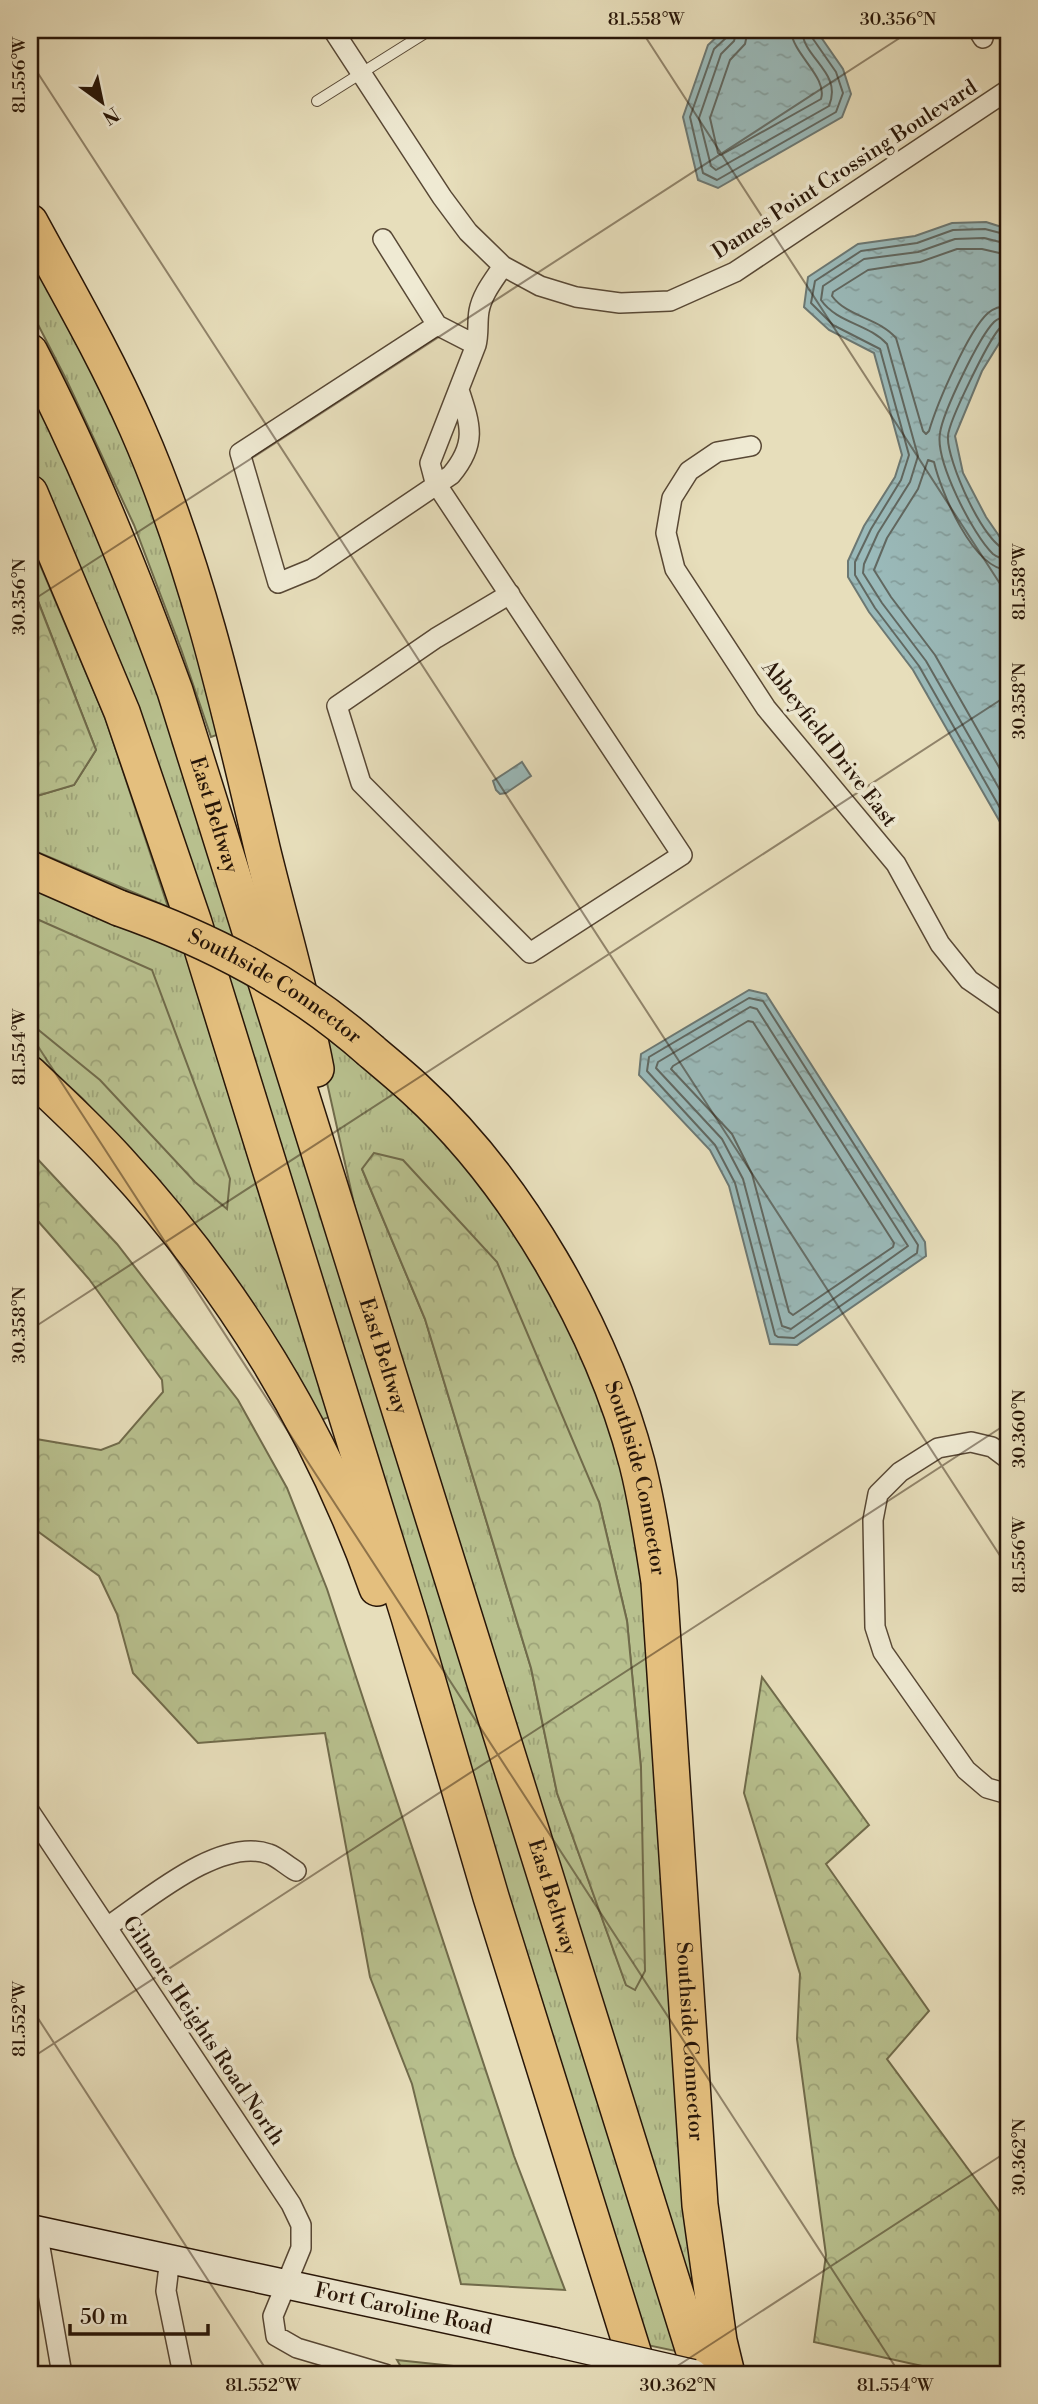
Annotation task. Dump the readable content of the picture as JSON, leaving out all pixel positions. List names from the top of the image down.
{
  "streets": {
    "highway": ["East Beltway", "Southside Connector"],
    "street": [
      "Dames Point Crossing Boulevard",
      "Abbeyfield Drive East",
      "Gilmore Heights Road North",
      "Fort Caroline Road"
    ]
  },
  "crossings": [
    ["Gilmore Heights Road North", "Fort Caroline Road"]
  ],
  "scale_bar": "50 m",
  "north": "bottom right",
  "coordinates": [
    "81.558°W",
    "30.356°N",
    "81.556°W",
    "30.358°N",
    "81.554°W",
    "30.360°N",
    "81.552°W",
    "30.362°N"
  ]
}
